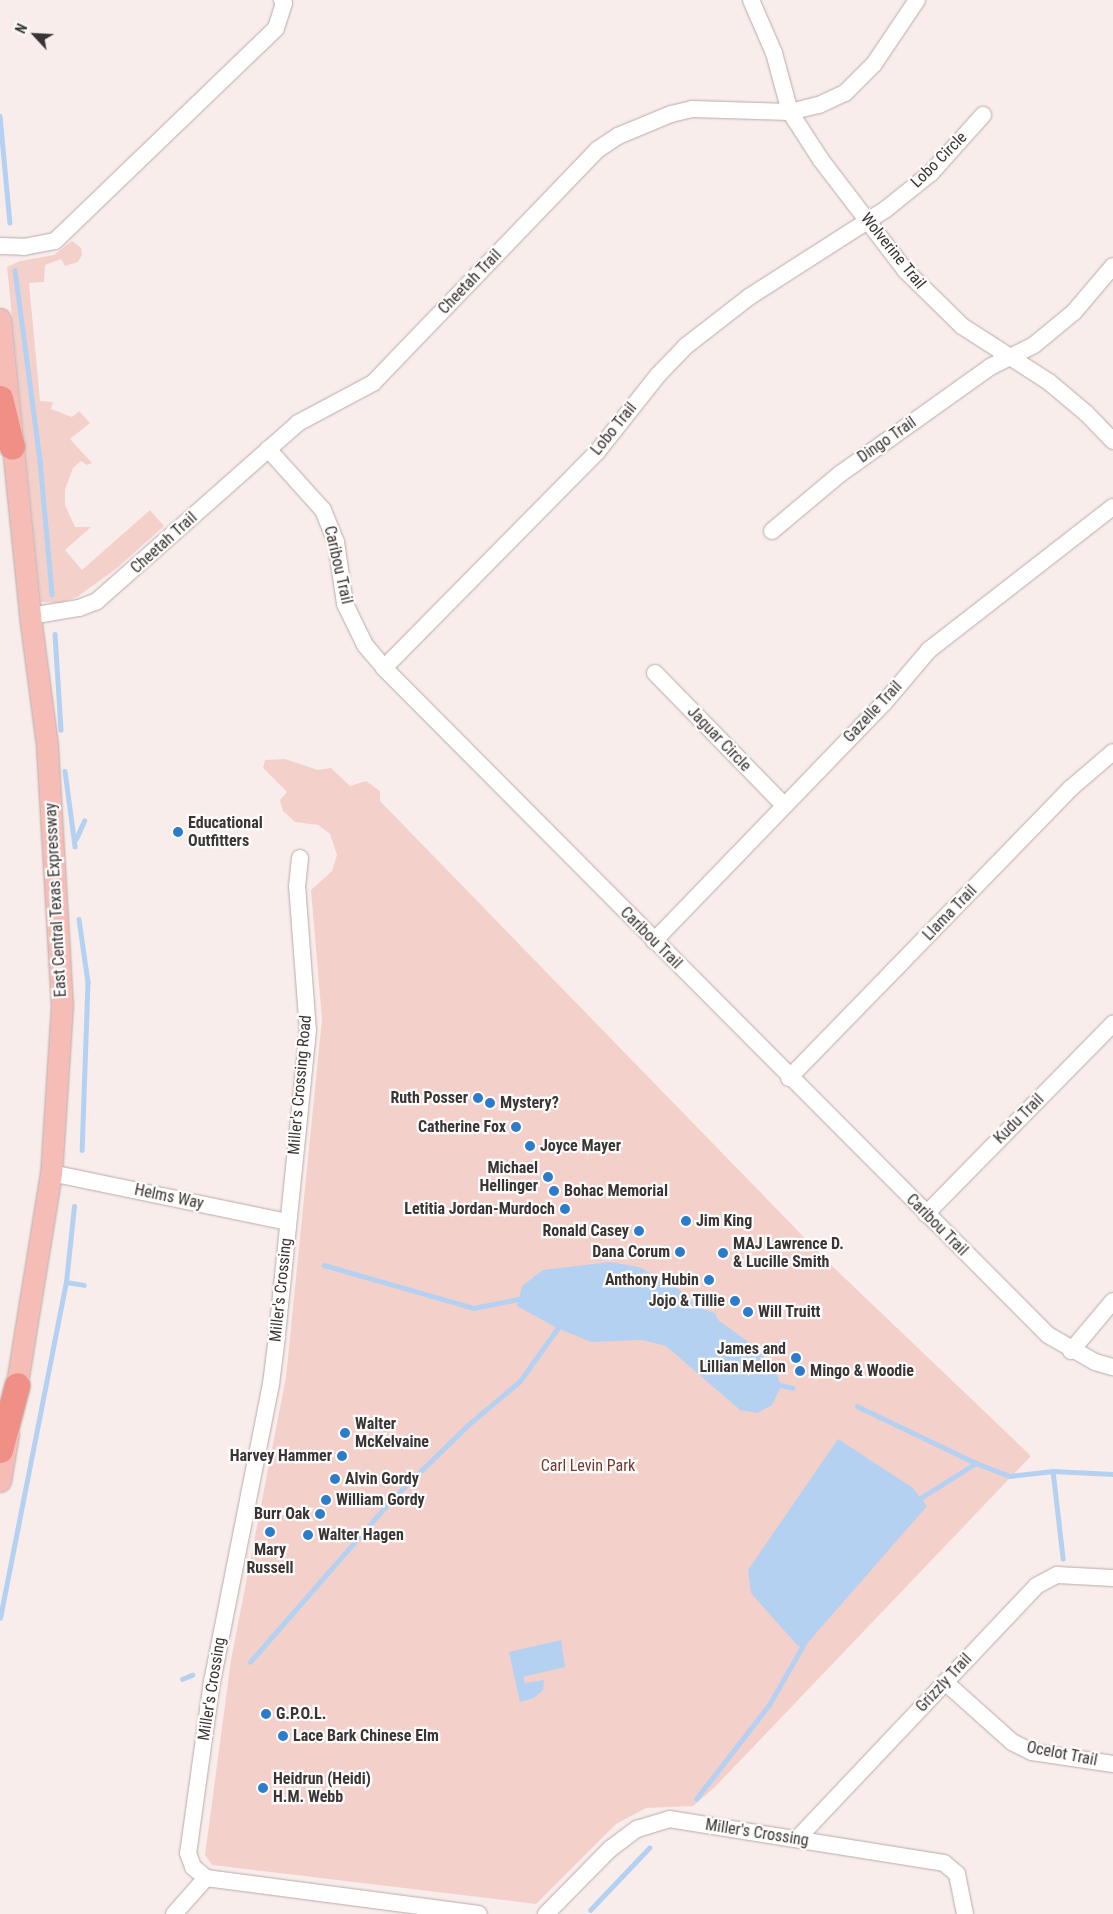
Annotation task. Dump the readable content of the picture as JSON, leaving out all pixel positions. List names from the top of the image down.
{
  "streets": {
    "main road": ["East Central Texas Expressway"],
    "street": [
      "Lobo Circle",
      "Wolverine Trail",
      "Cheetah Trail",
      "Lobo Trail",
      "Dingo Trail",
      "Caribou Trail",
      "Gazelle Trail",
      "Jaguar Circle",
      "Llama Trail",
      "Miller's Crossing Road",
      "Kudu Trail",
      "Helms Way",
      "Miller's Crossing",
      "Grizzly Trail",
      "Ocelot Trail"
    ]
  },
  "crossings": [
    ["Lobo Circle", "Wolverine Trail"],
    ["Lobo Circle", "Lobo Trail"],
    ["Wolverine Trail", "Cheetah Trail"],
    ["Wolverine Trail", "Lobo Trail"],
    ["Wolverine Trail", "Dingo Trail"],
    ["Cheetah Trail", "Caribou Trail"],
    ["Cheetah Trail", "East Central Texas Expressway"],
    ["Lobo Trail", "Caribou Trail"],
    ["Caribou Trail", "Gazelle Trail"],
    ["Caribou Trail", "Llama Trail"],
    ["Caribou Trail", "Kudu Trail"],
    ["Gazelle Trail", "Jaguar Circle"],
    ["East Central Texas Expressway", "Helms Way"],
    ["Miller's Crossing Road", "Helms Way"],
    ["Miller's Crossing Road", "Miller's Crossing"],
    ["Helms Way", "Miller's Crossing"],
    ["Miller's Crossing", "Grizzly Trail"],
    ["Grizzly Trail", "Ocelot Trail"]
  ],
  "parks": ["Carl Levin Park"],
  "places": [
    "Educational Outfitters",
    "Ruth Posser",
    "Mystery?",
    "Catherine Fox",
    "Joyce Mayer",
    "Michael Hellinger",
    "Bohac Memorial",
    "Letitia Jordan-Murdoch",
    "Jim King",
    "Ronald Casey",
    "Dana Corum",
    "MAJ Lawrence D. & Lucille Smith",
    "Anthony Hubin",
    "Jojo & Tillie",
    "Will Truitt",
    "James and Lillian Mellon",
    "Mingo & Woodie",
    "Walter McKelvaine",
    "Harvey Hammer",
    "Alvin Gordy",
    "William Gordy",
    "Burr Oak",
    "Mary Russell",
    "Walter Hagen",
    "G.P.O.L.",
    "Lace Bark Chinese Elm",
    "Heidrun (Heidi) H.M. Webb"
  ],
  "north": "top left"
}
